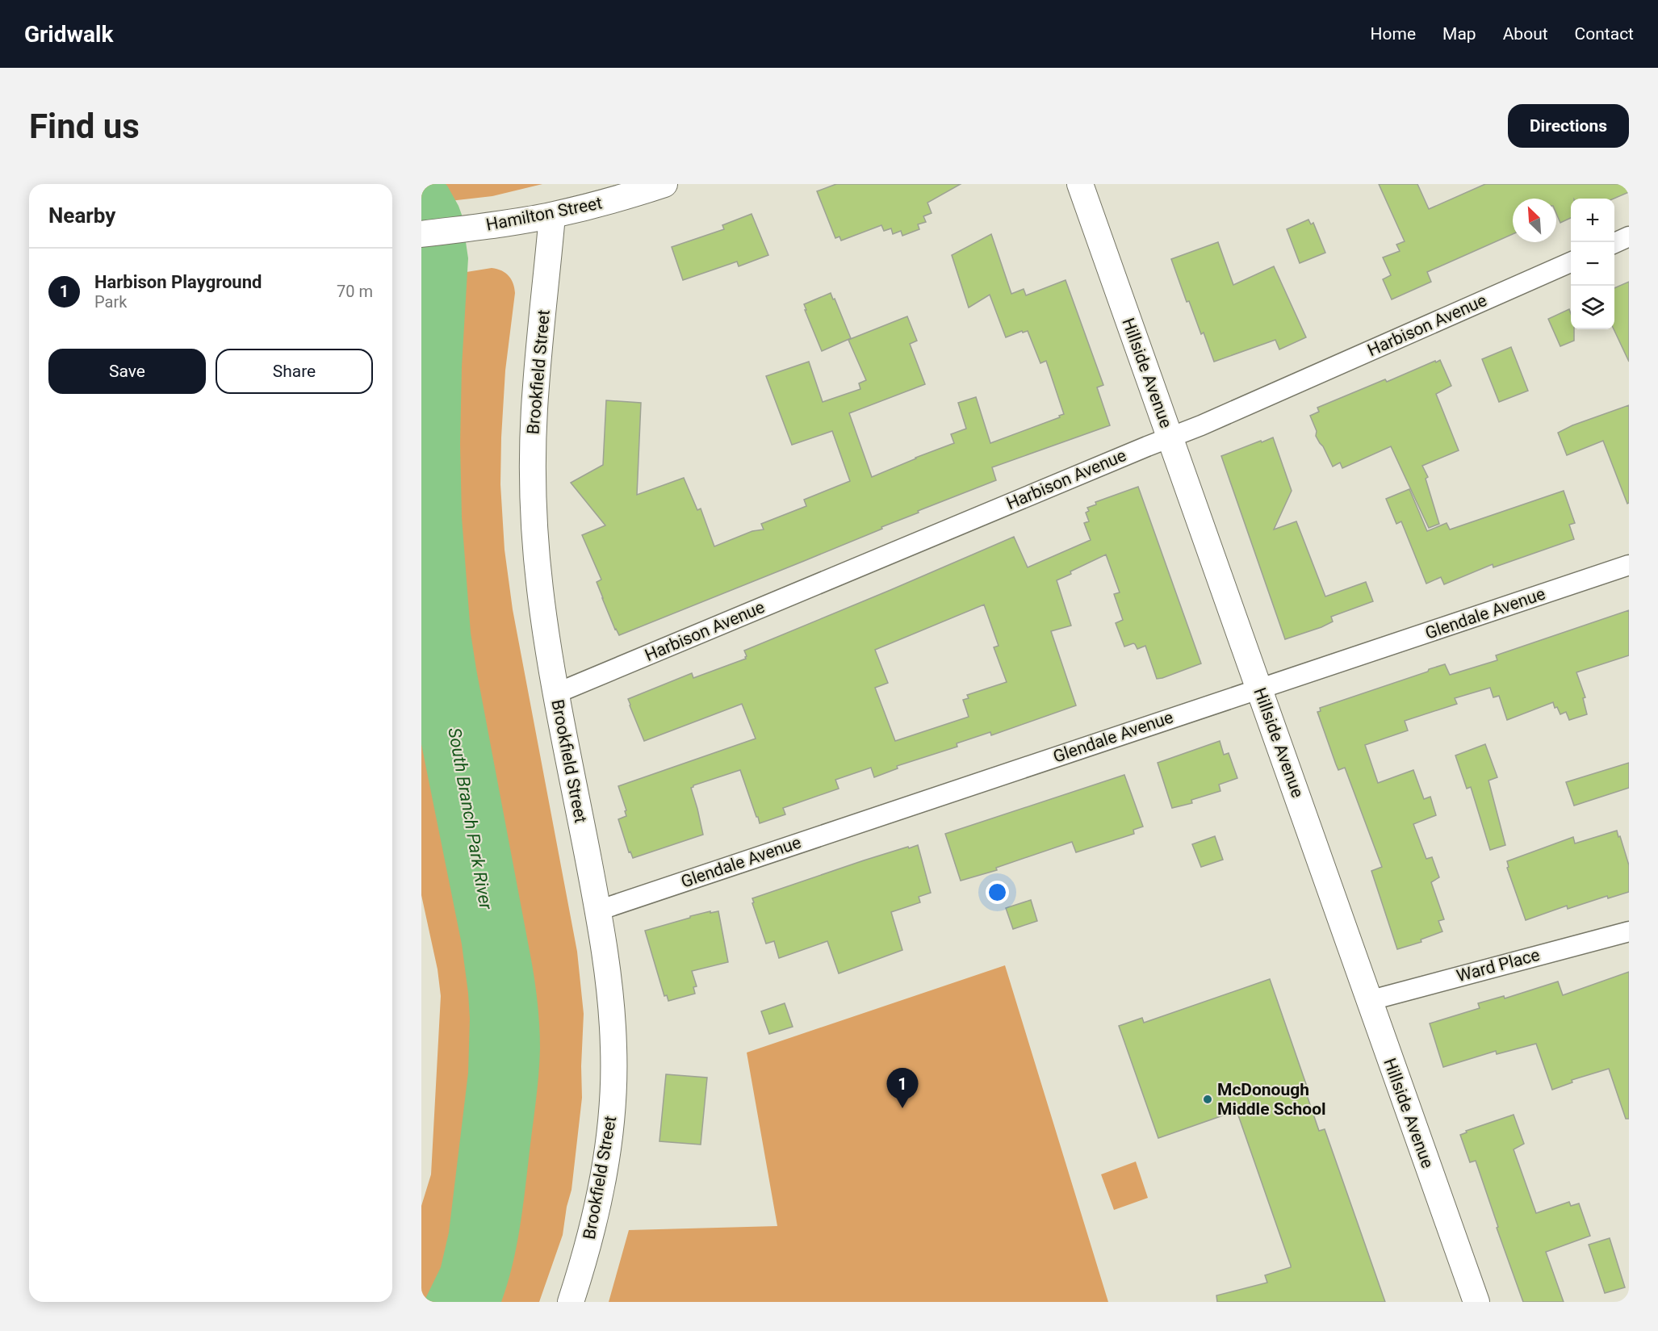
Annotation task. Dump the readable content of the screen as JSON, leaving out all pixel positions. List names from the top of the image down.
{
  "streets": {
    "street": [
      "Hamilton Street",
      "Harbison Avenue",
      "Brookfield Street",
      "Hillside Avenue",
      "Glendale Avenue",
      "Ward Place"
    ]
  },
  "crossings": [
    ["Hamilton Street", "Brookfield Street"],
    ["Harbison Avenue", "Brookfield Street"],
    ["Harbison Avenue", "Hillside Avenue"],
    ["Brookfield Street", "Glendale Avenue"],
    ["Hillside Avenue", "Glendale Avenue"],
    ["Hillside Avenue", "Ward Place"]
  ],
  "water": ["South Branch Park River"],
  "places": ["McDonough Middle School"],
  "north": "top left",
  "page": {
    "header": "Gridwalk",
    "nav": [
      "Home",
      "Map",
      "About",
      "Contact"
    ],
    "buttons": [
      "Directions",
      ["Save", "Share"]
    ],
    "title": "Find us",
    "heading": "Nearby",
    "map_buttons": ["+", "−"],
    "list": [
      {
        "mark": "1",
        "name": "Harbison Playground",
        "note": "Park",
        "value": "70 m"
      }
    ],
    "pins": "1"
  }
}
